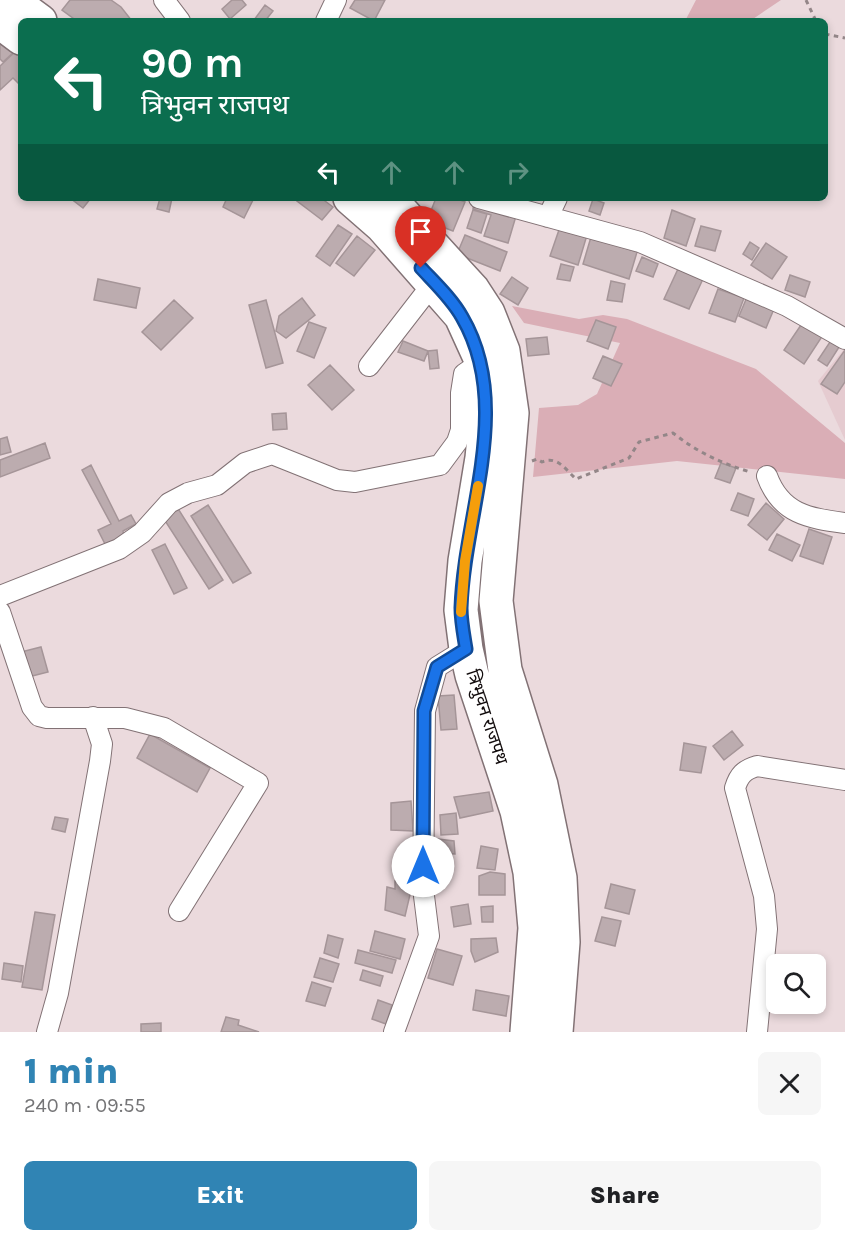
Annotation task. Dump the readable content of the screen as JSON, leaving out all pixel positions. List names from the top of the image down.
{
  "streets": {
    "highway": ["त्रिभुवन राजपथ"]
  },
  "page": {
    "turn": ["90 m", "त्रिभुवन राजपथ"],
    "heading": ["1 min", "240 m · 09:55"],
    "buttons": ["Exit", "Share"]
  }
}
